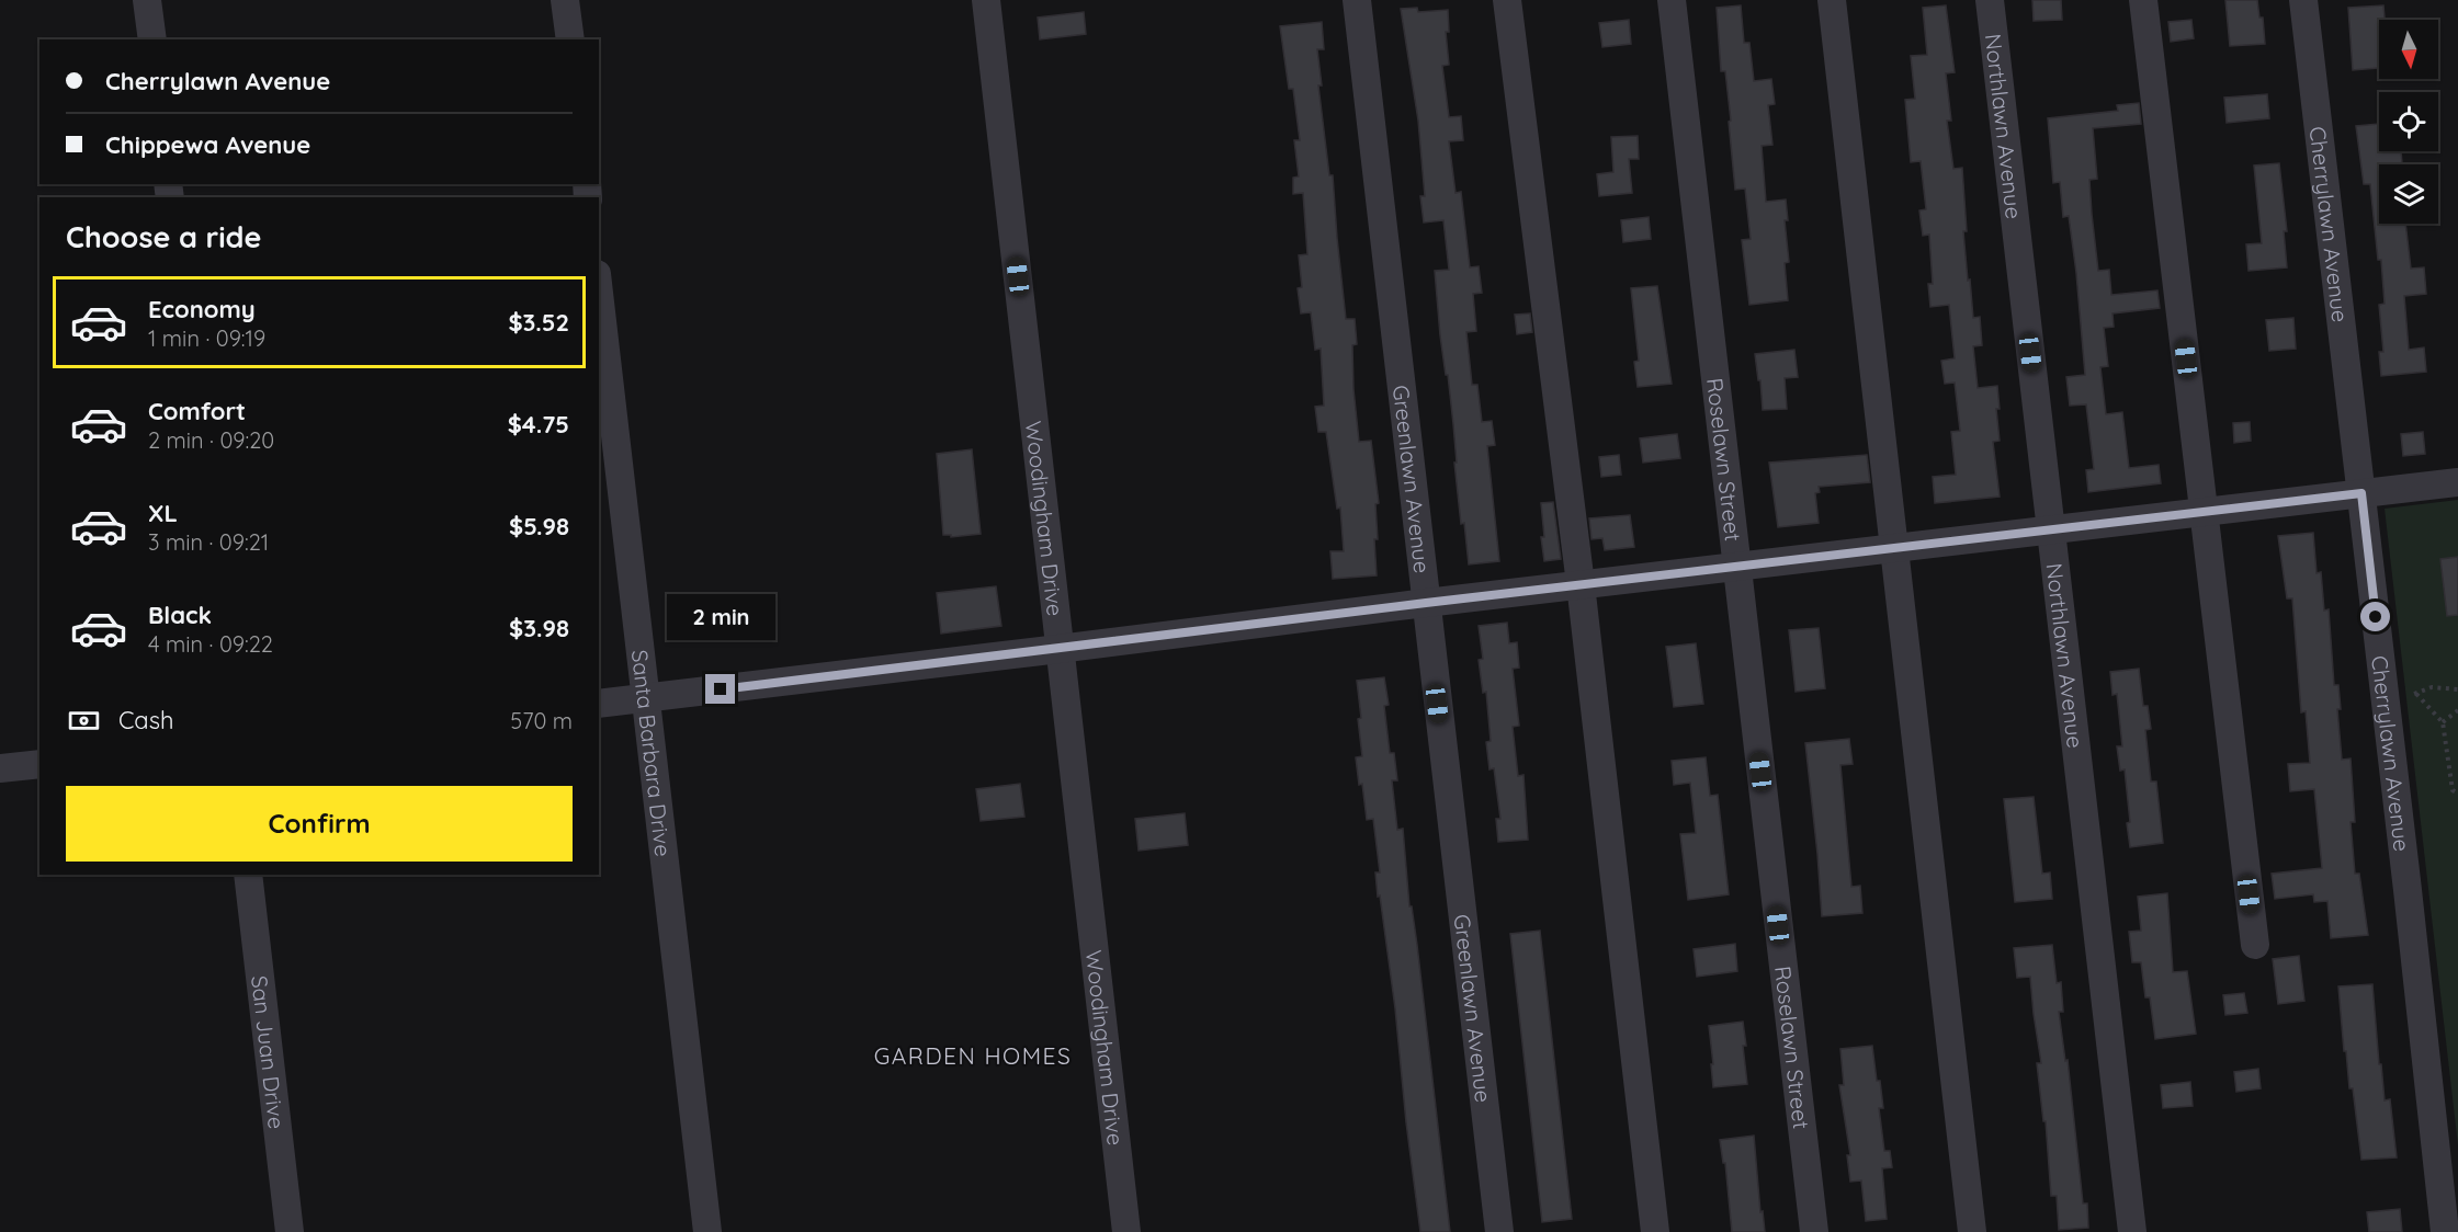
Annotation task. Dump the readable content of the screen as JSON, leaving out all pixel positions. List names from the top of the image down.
{
  "streets": {
    "street": [
      "Northlawn Avenue",
      "Cherrylawn Avenue",
      "Roselawn Street",
      "Greenlawn Avenue",
      "Woodingham Drive",
      "Santa Barbara Drive",
      "San Juan Drive"
    ]
  },
  "districts": ["GARDEN HOMES"],
  "north": "bottom",
  "page": {
    "banner": ["Cherrylawn Avenue", "Chippewa Avenue"],
    "heading": "Choose a ride",
    "list": [
      {
        "name": "Economy",
        "note": "1 min · 09:19",
        "value": "$3.52"
      },
      {
        "name": "Comfort",
        "note": "2 min · 09:20",
        "value": "$4.75"
      },
      {
        "name": "XL",
        "note": "3 min · 09:21",
        "value": "$5.98"
      },
      {
        "name": "Black",
        "note": "4 min · 09:22",
        "value": "$3.98"
      }
    ],
    "bubble": "2 min",
    "pay": ["Cash", "570 m"],
    "buttons": "Confirm"
  }
}
